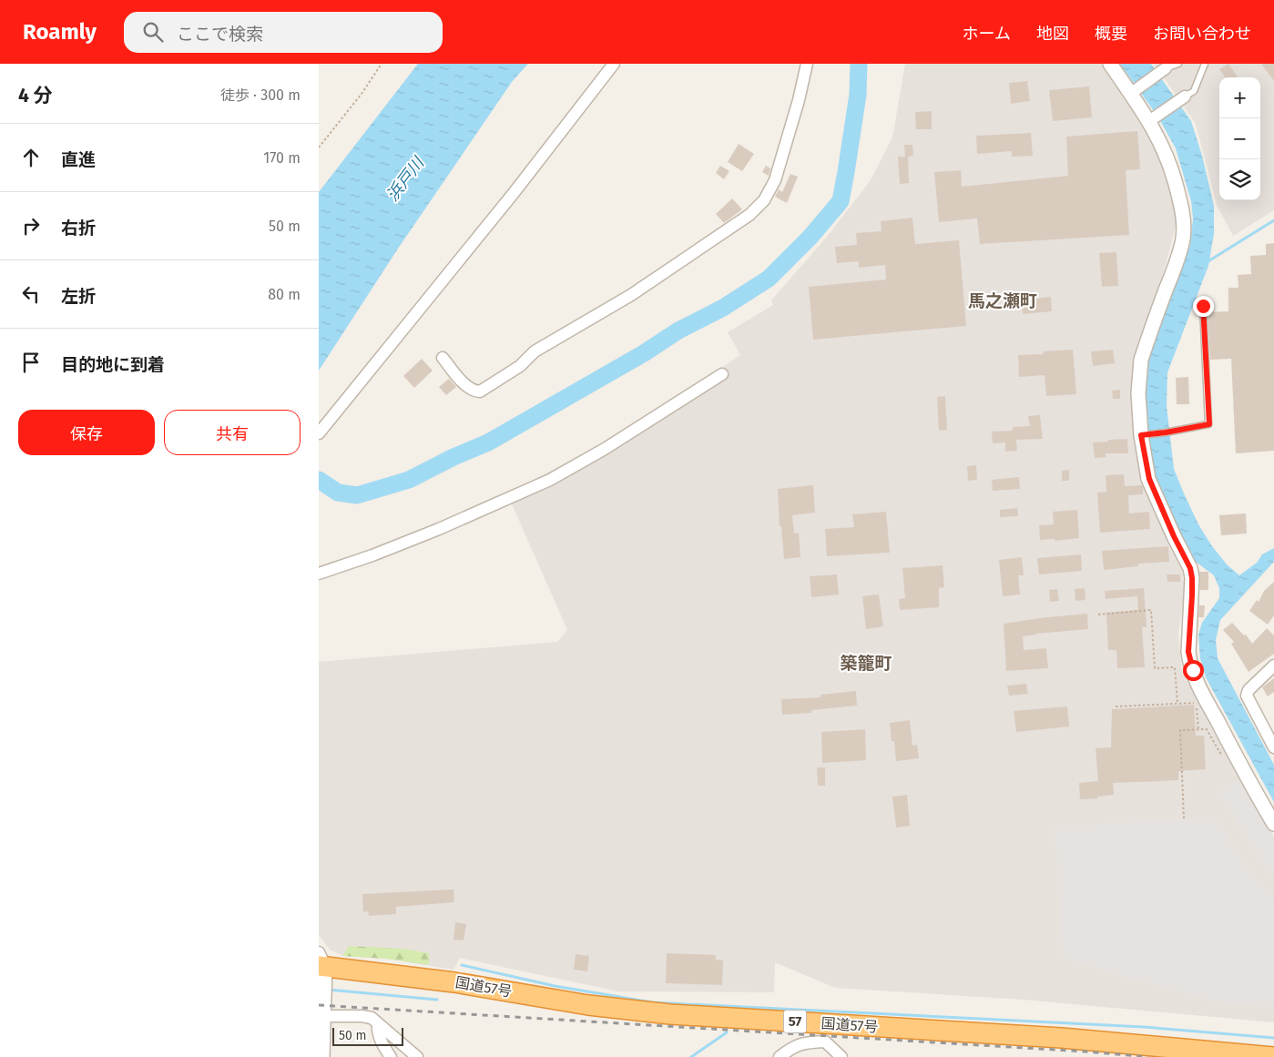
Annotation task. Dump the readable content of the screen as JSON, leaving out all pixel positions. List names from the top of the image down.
{
  "streets": {
    "highway": ["国道57号", "57"]
  },
  "districts": ["馬之瀬町", "築籠町"],
  "water": ["浜戸川"],
  "scale_bar": "50 m",
  "page": {
    "header": "Roamly",
    "search": "ここで検索",
    "nav": [
      "ホーム",
      "地図",
      "概要",
      "お問い合わせ"
    ],
    "heading": ["4 分", "徒歩 · 300 m"],
    "map_buttons": ["+", "−"],
    "list": [
      ["直進", "170 m"],
      ["右折", "50 m"],
      ["左折", "80 m"],
      "目的地に到着"
    ],
    "buttons": ["保存", "共有"],
    "scale": "50 m"
  }
}
